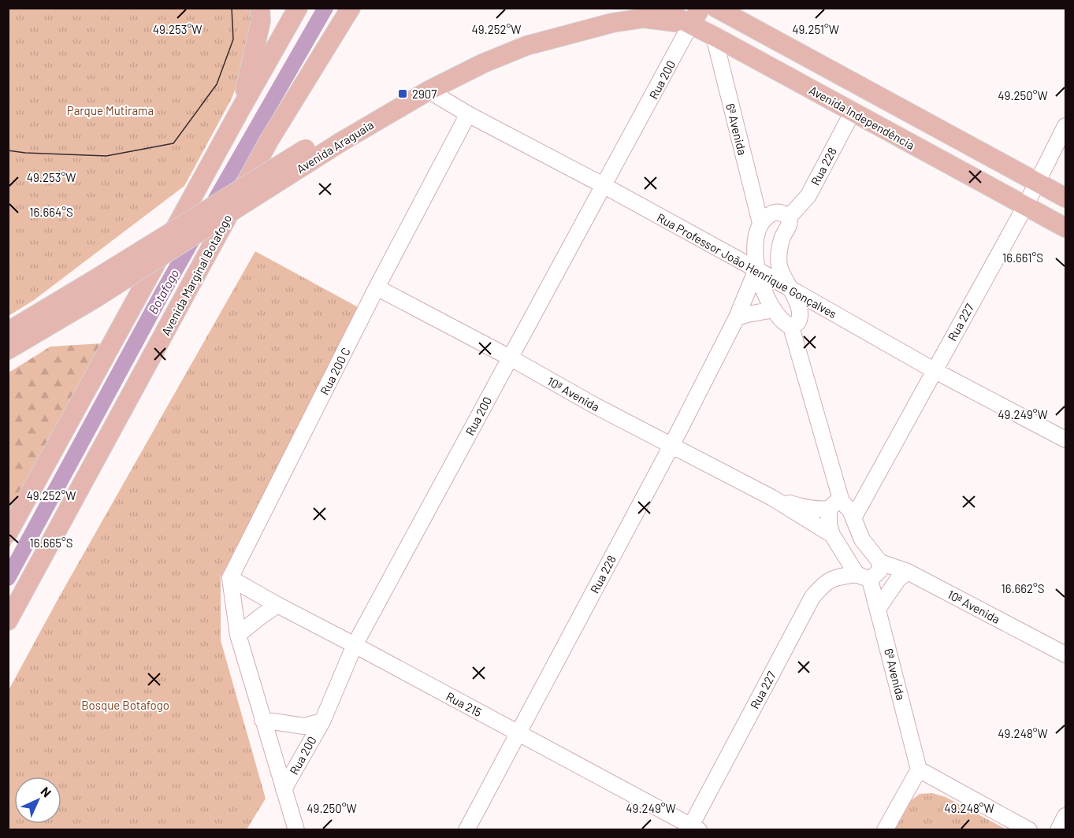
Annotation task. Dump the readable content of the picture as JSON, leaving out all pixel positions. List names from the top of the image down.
{
  "streets": {
    "main road": ["Avenida Independência", "Avenida Araguaia", "Avenida Marginal Botafogo"],
    "street": [
      "Rua 200",
      "6ª Avenida",
      "Rua 228",
      "Rua Professor João Henrique Gonçalves",
      "Rua 227",
      "Rua 200 C",
      "10ª Avenida",
      "Rua 215"
    ]
  },
  "crossings": [
    ["Rua 200", "Avenida Independência"],
    ["Rua 200", "Avenida Araguaia"],
    ["Rua 200", "Rua Professor João Henrique Gonçalves"],
    ["Rua 200", "10ª Avenida"],
    ["Rua 200", "Rua 215"],
    ["Avenida Independência", "6ª Avenida"],
    ["Avenida Independência", "Avenida Araguaia"],
    ["Avenida Independência", "Rua 228"],
    ["Avenida Independência", "Rua 227"],
    ["6ª Avenida", "Rua 228"],
    ["6ª Avenida", "Rua Professor João Henrique Gonçalves"],
    ["6ª Avenida", "Rua 227"],
    ["6ª Avenida", "10ª Avenida"],
    ["Avenida Araguaia", "Rua Professor João Henrique Gonçalves"],
    ["Rua 228", "Rua Professor João Henrique Gonçalves"],
    ["Rua 228", "10ª Avenida"],
    ["Rua 228", "Rua 215"],
    ["Rua Professor João Henrique Gonçalves", "Rua 227"],
    ["Rua Professor João Henrique Gonçalves", "Rua 200 C"],
    ["Rua 227", "Rua 215"],
    ["Rua 200 C", "10ª Avenida"],
    ["Rua 200 C", "Rua 215"]
  ],
  "water": ["Botafogo"],
  "parks": ["Parque Mutirama", "Bosque Botafogo"],
  "places": {
    "transit": ["2907"]
  },
  "north": "top right",
  "coordinates": [
    "49.253°W",
    "49.252°W",
    "49.251°W",
    "49.250°W",
    "16.664°S",
    "16.661°S",
    "49.249°W",
    "16.665°S",
    "16.662°S",
    "49.248°W"
  ]
}
